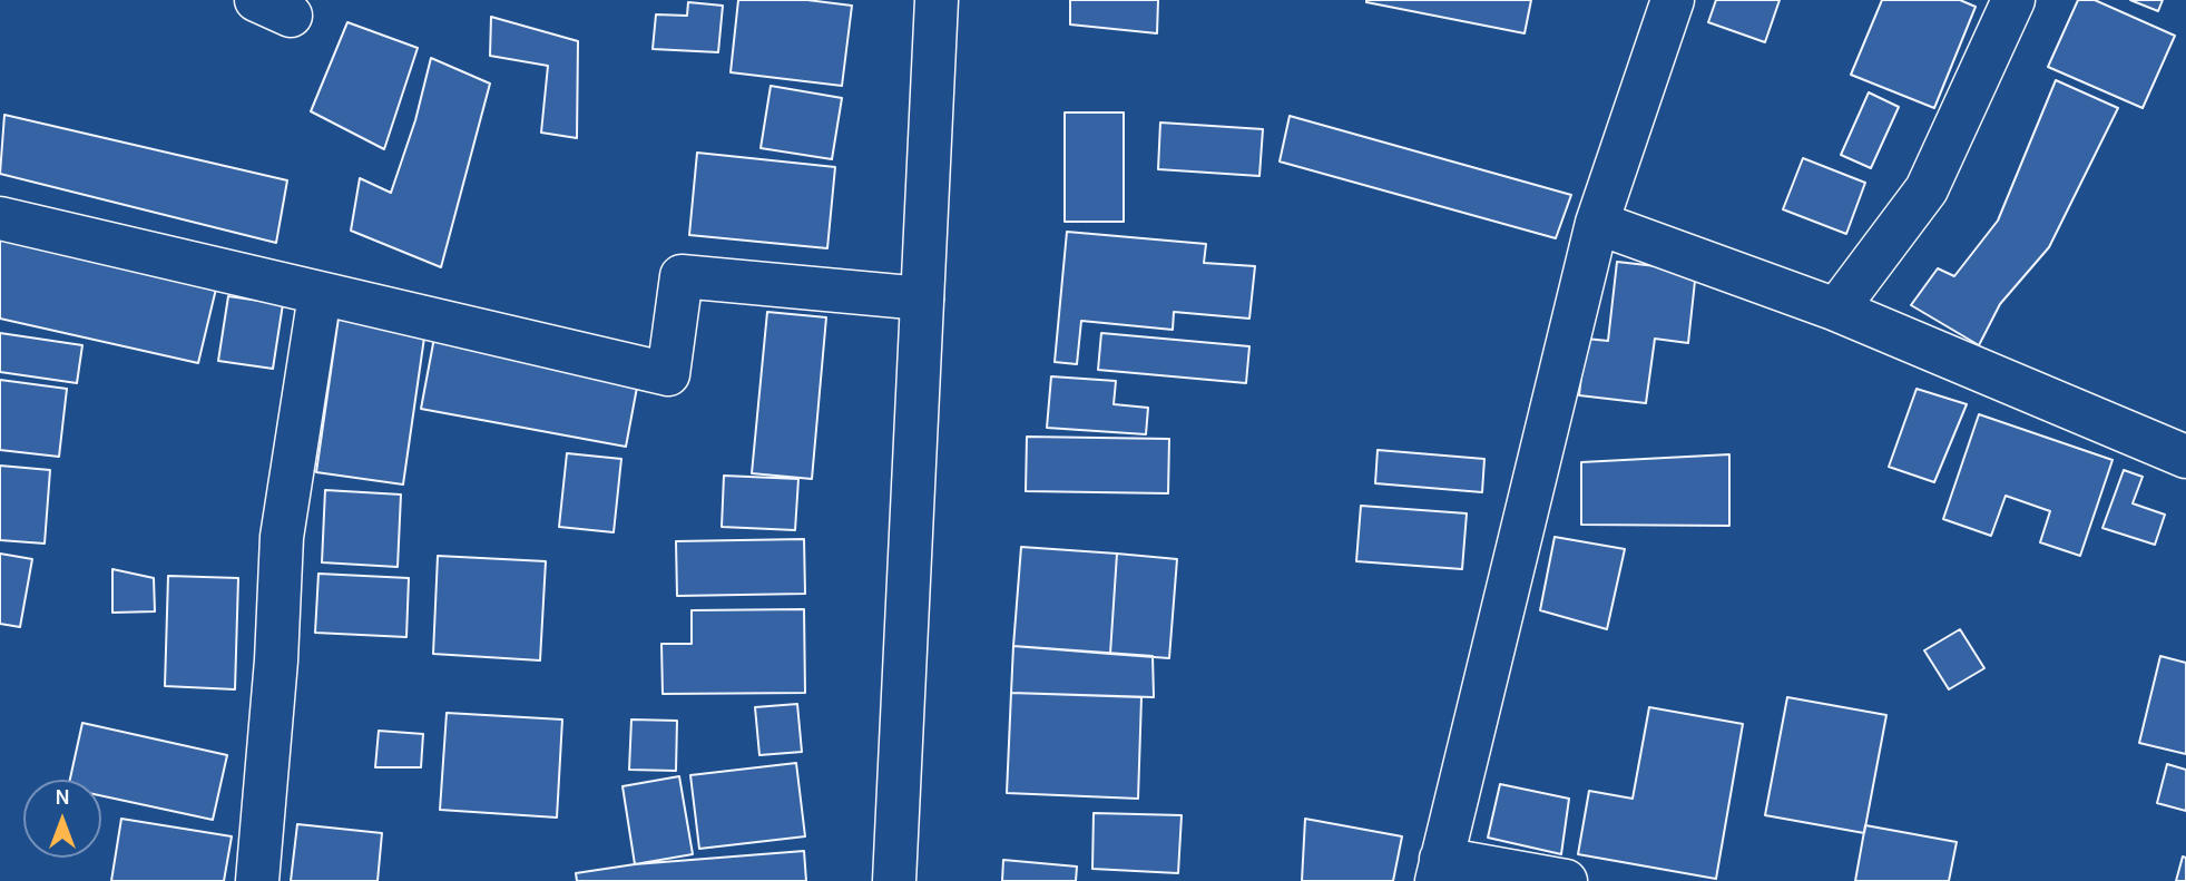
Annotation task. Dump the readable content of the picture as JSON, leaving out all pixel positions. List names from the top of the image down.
{
  "north": "top"
}
